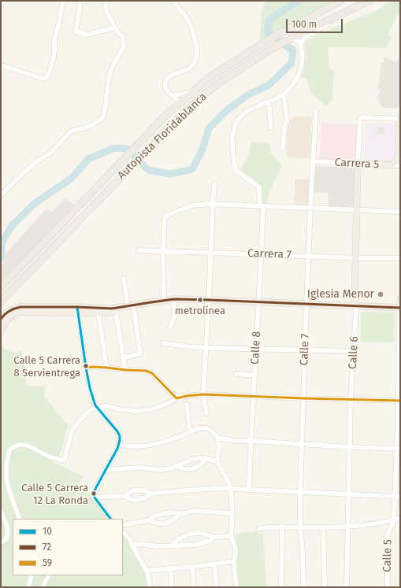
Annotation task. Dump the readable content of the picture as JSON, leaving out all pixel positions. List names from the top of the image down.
{
  "streets": {
    "highway": ["Autopista Floridablanca"],
    "main road": ["Carrera 5", "Calle 6", "Calle 5"],
    "street": ["Carrera 7", "Calle 8", "Calle 7"]
  },
  "crossings": [
    ["Carrera 5", "Calle 7"],
    ["Carrera 5", "Calle 6"],
    ["Carrera 7", "Calle 8"],
    ["Carrera 7", "Calle 7"],
    ["Carrera 7", "Calle 6"]
  ],
  "places": [
    "Iglesia Menor",
    "metrolínea",
    "Calle 5 Carrera 8 Servientrega",
    "Calle 5 Carrera 12 La Ronda"
  ],
  "lines": ["transit line 72", "transit line 10", "transit line 59"],
  "legend": ["10", "72", "59"],
  "scale_bar": "100 m"
}
